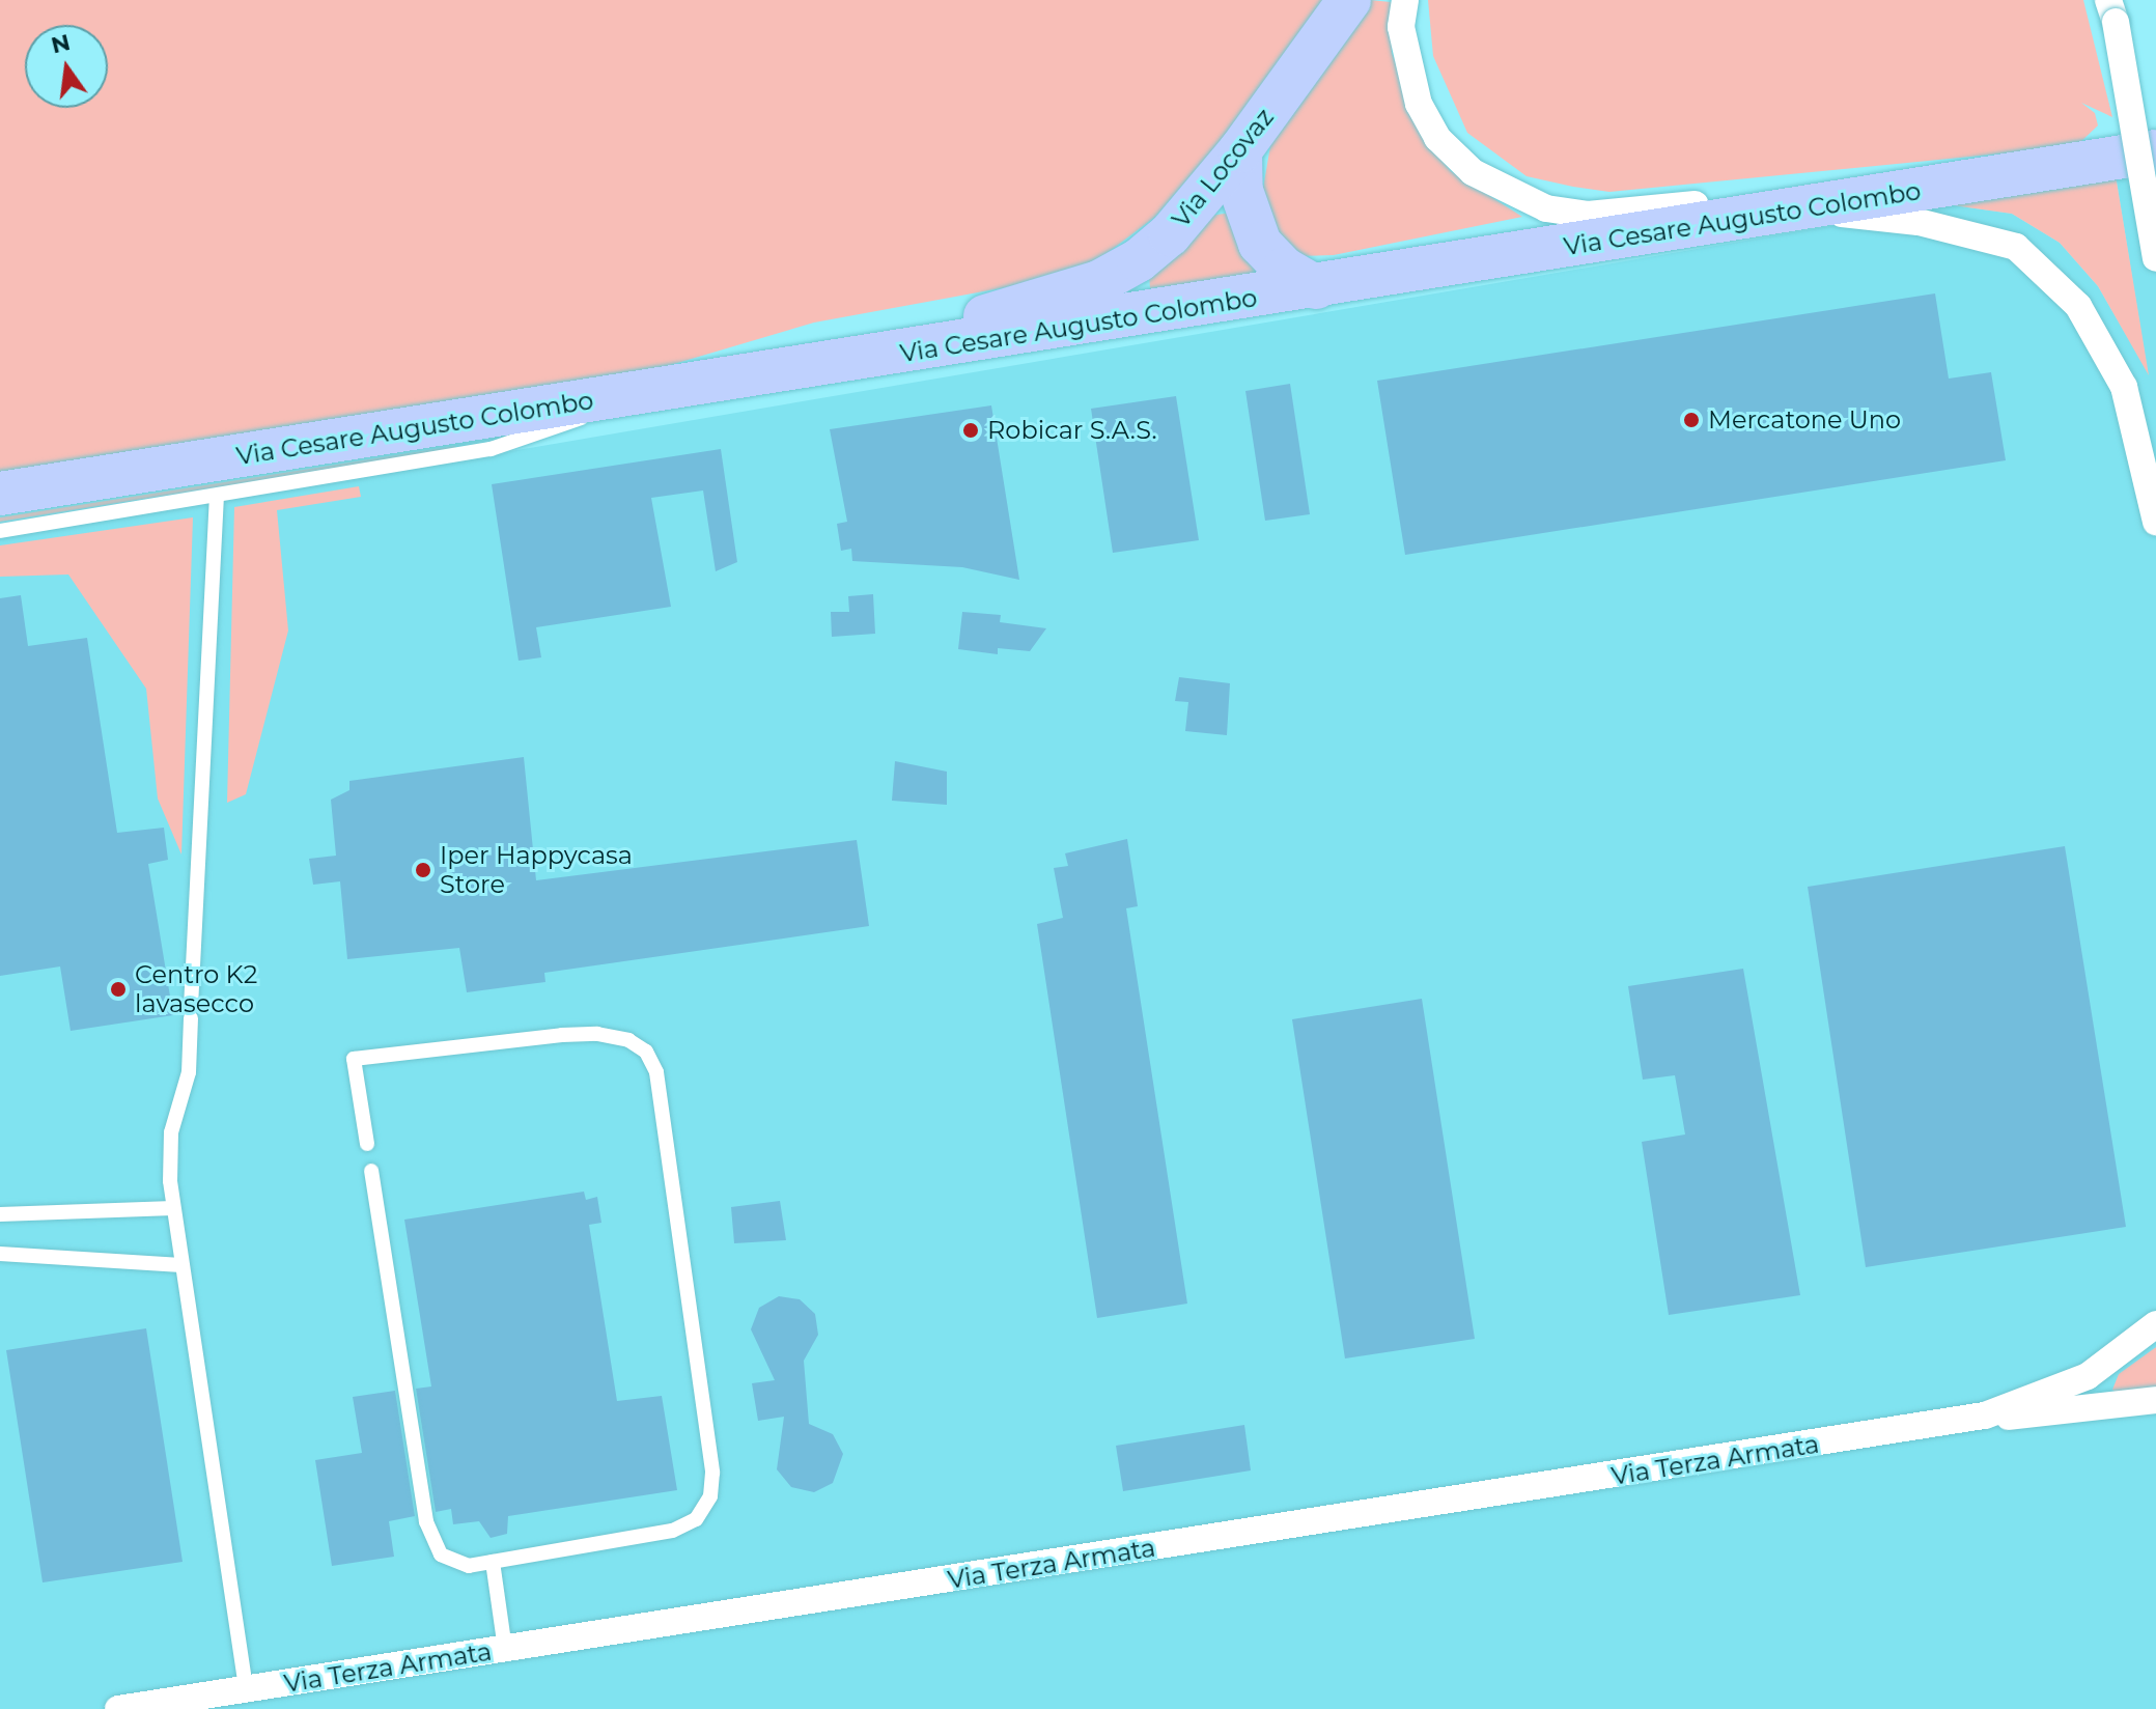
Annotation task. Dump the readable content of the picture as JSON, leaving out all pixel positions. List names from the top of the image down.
{
  "streets": {
    "main road": ["Via Locovaz", "Via Cesare Augusto Colombo"],
    "street": ["Via Terza Armata"]
  },
  "crossings": [
    ["Via Locovaz", "Via Cesare Augusto Colombo"]
  ],
  "places": [
    "Mercatone Uno",
    "Robicar S.A.S.",
    "Iper Happycasa Store",
    "Centro K2 lavasecco"
  ],
  "north": "top"
}
